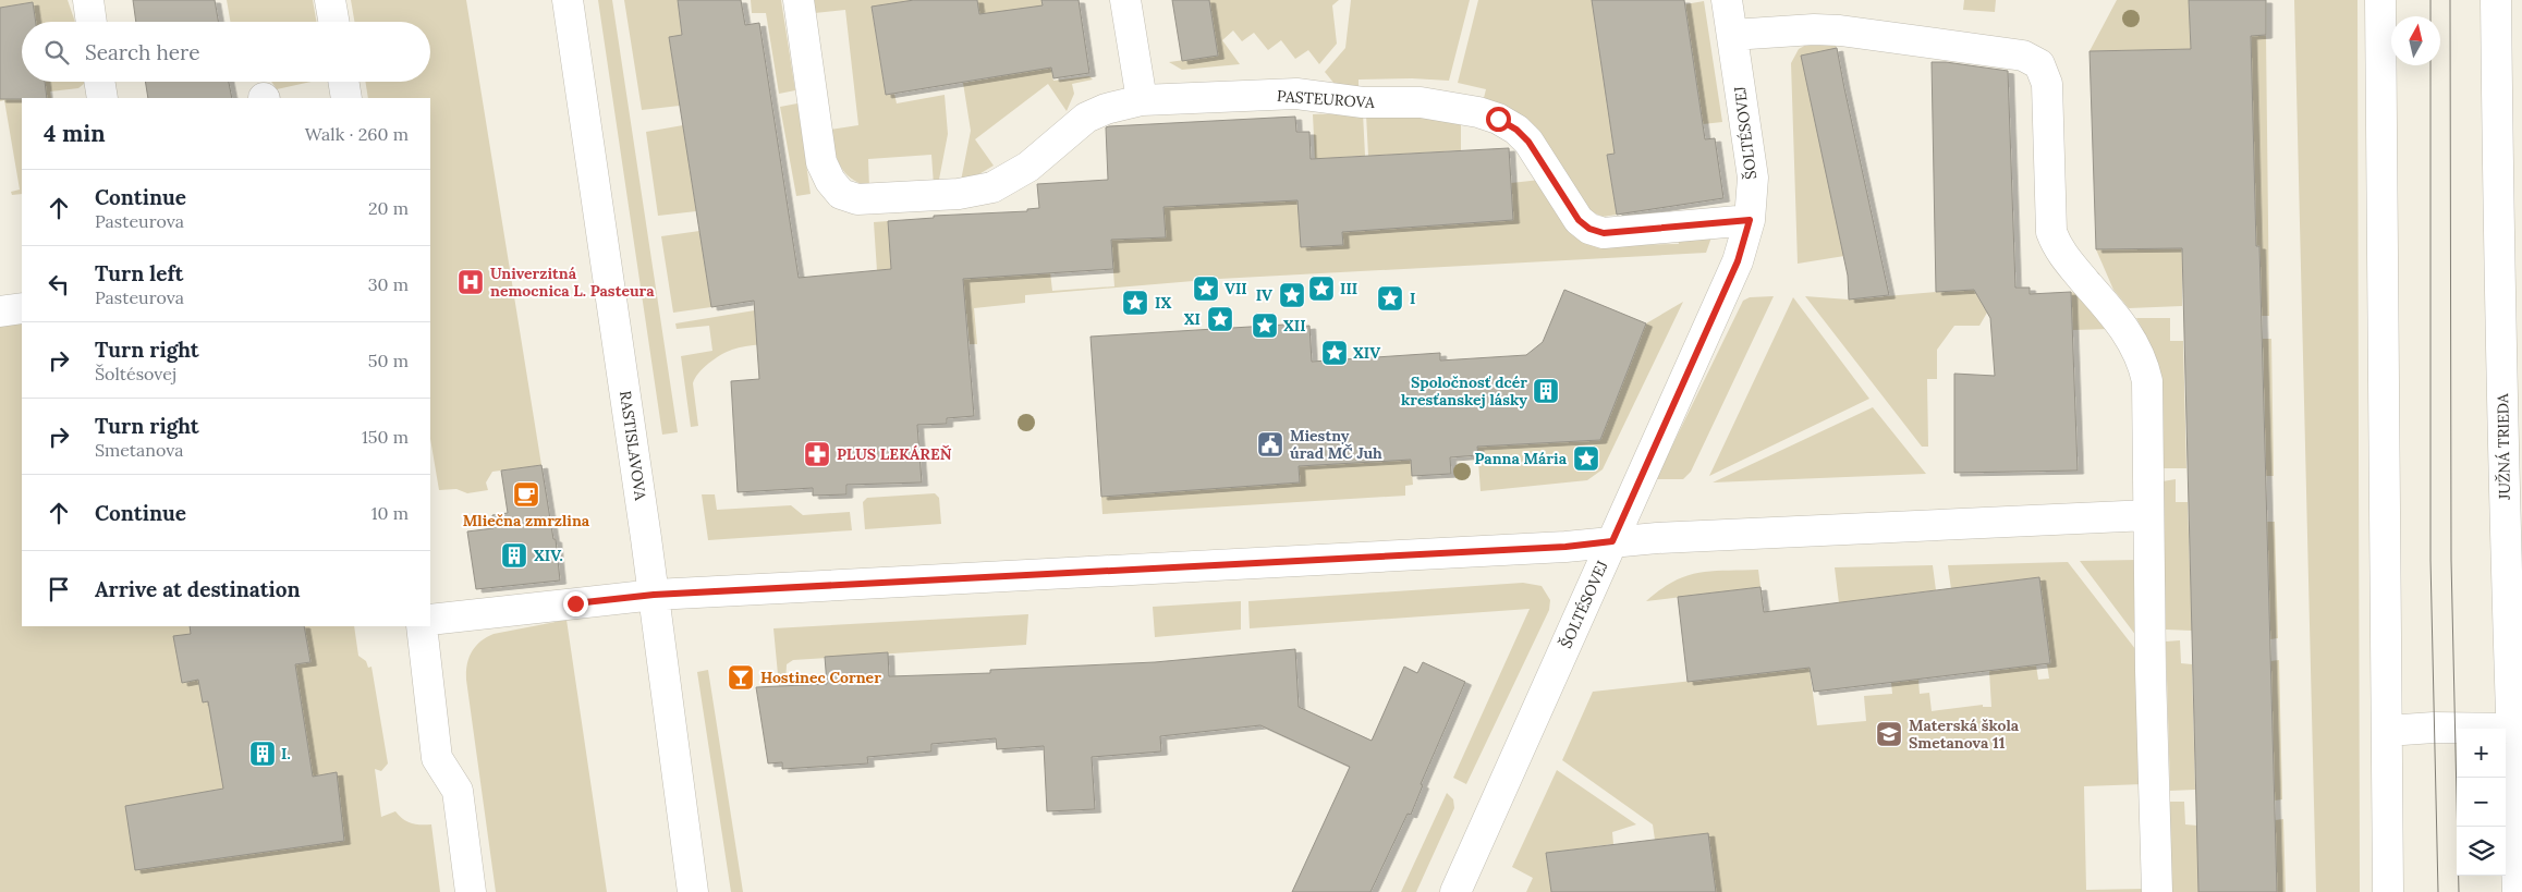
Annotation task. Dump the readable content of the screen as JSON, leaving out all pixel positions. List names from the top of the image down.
{
  "streets": {
    "street": [
      "PASTEUROVA",
      "ŠOLTÉSOVEJ",
      "RASTISLAVOVA",
      "JUŽNÁ TRIEDA"
    ]
  },
  "crossings": [
    ["PASTEUROVA", "ŠOLTÉSOVEJ"]
  ],
  "places": {
    "hospital": ["Univerzitná nemocnica L. Pasteura"],
    "place": [
      "VII",
      "III",
      "IV",
      "I",
      "IX",
      "XI",
      "XII",
      "XIV",
      "Panna Mária"
    ],
    "building": ["Spoločnosť dcér kresťanskej lásky", "XIV.", "I."],
    "public building": ["Miestny úrad MČ Juh"],
    "pharmacy": ["PLUS LEKÁREŇ"],
    "cafe": ["Mliečna zmrzlina"],
    "bar": ["Hostinec Corner"],
    "school or university": ["Materská škola Smetanova 11"]
  },
  "north": "top",
  "page": {
    "search": "Search here",
    "heading": ["4 min", "Walk · 260 m"],
    "list": [
      ["Continue", "Pasteurova", "20 m"],
      ["Turn left", "Pasteurova", "30 m"],
      ["Turn right", "Šoltésovej", "50 m"],
      ["Turn right", "Smetanova", "150 m"],
      ["Continue", "10 m"],
      "Arrive at destination"
    ],
    "map_buttons": ["+", "−"]
  }
}
